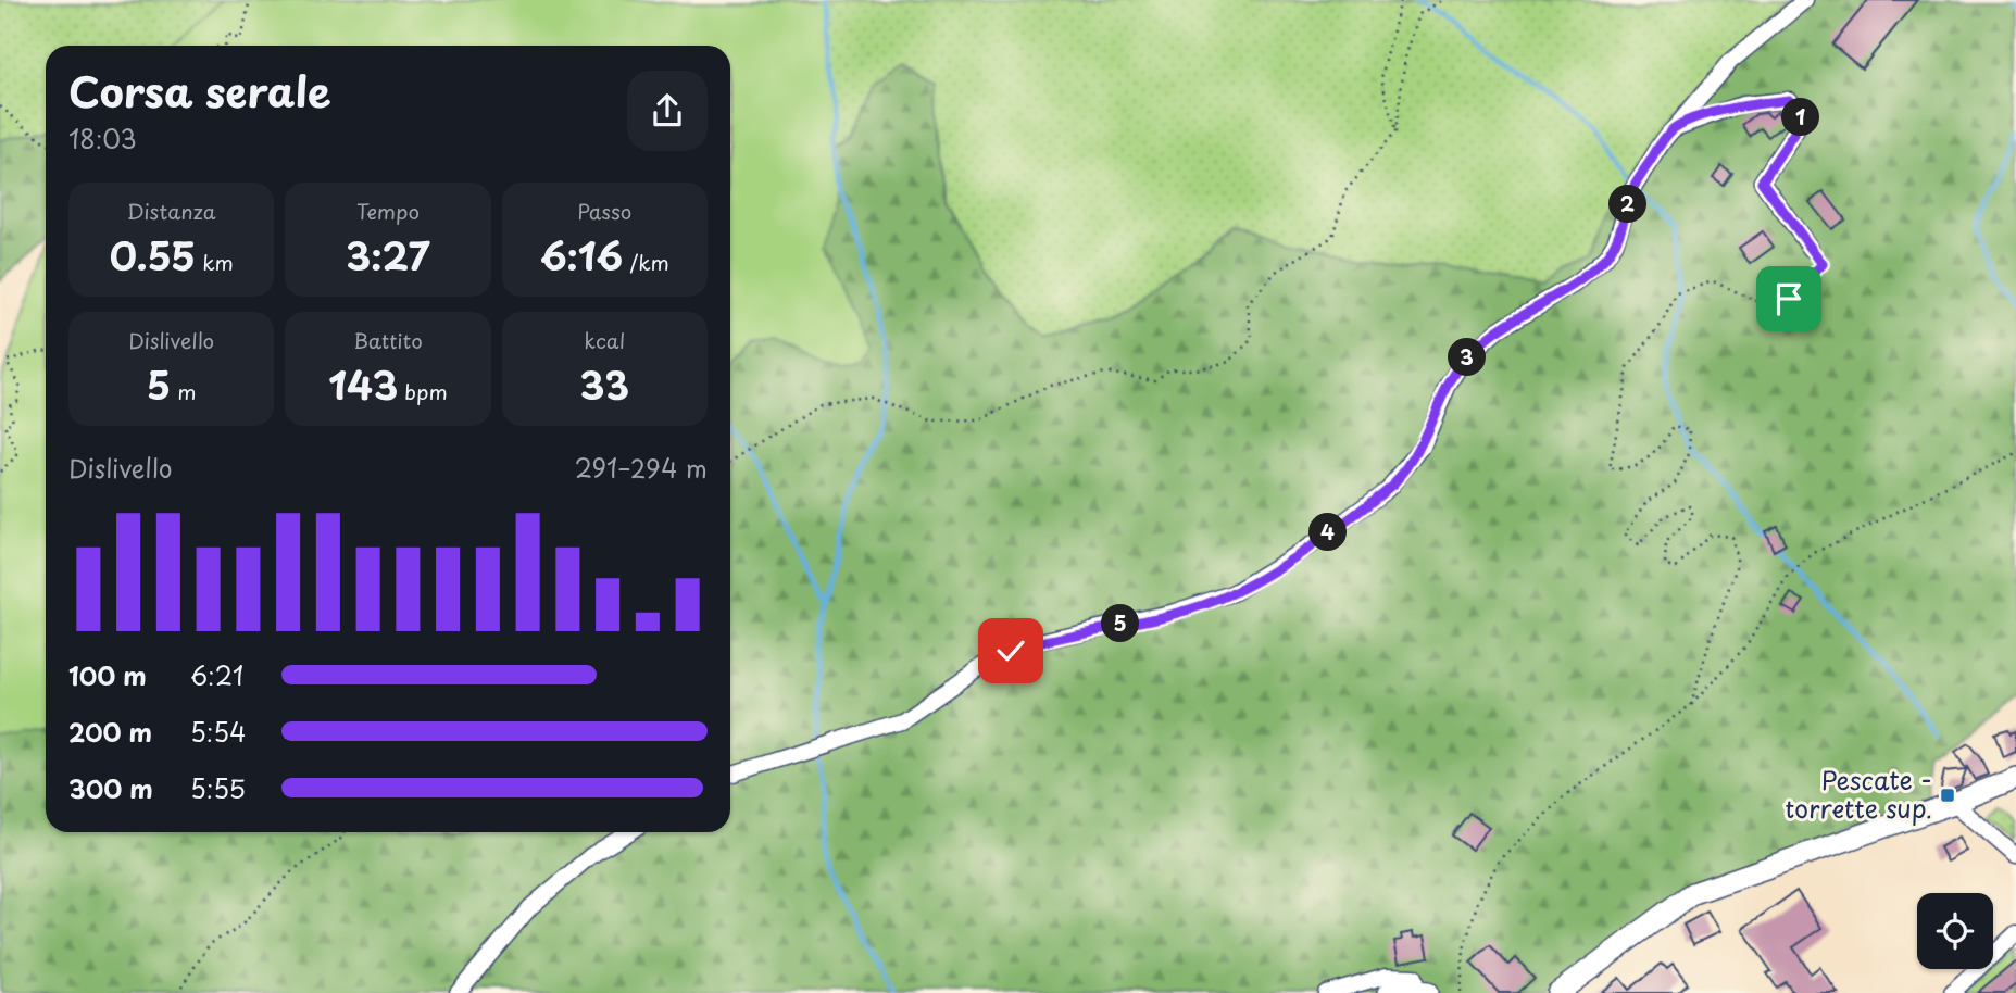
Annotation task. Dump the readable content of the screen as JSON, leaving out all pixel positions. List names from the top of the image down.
{
  "places": {
    "transit": ["Pescate - torrette sup."]
  },
  "page": {
    "heading": ["Corsa serale", "18:03"],
    "pins": [
      "1",
      "2",
      "3",
      "4",
      "5"
    ],
    "stats": [
      ["Distanza", "0.55 km"],
      ["Tempo", "3:27"],
      ["Passo", "6:16 /km"],
      ["Dislivello", "5 m"],
      ["Battito", "143 bpm"],
      ["kcal", "33"]
    ],
    "chart": ["Dislivello", "291–294 m"],
    "list": [
      {
        "name": "100 m",
        "note": "6:21"
      },
      {
        "name": "200 m",
        "note": "5:54"
      },
      {
        "name": "300 m",
        "note": "5:55"
      }
    ]
  }
}
